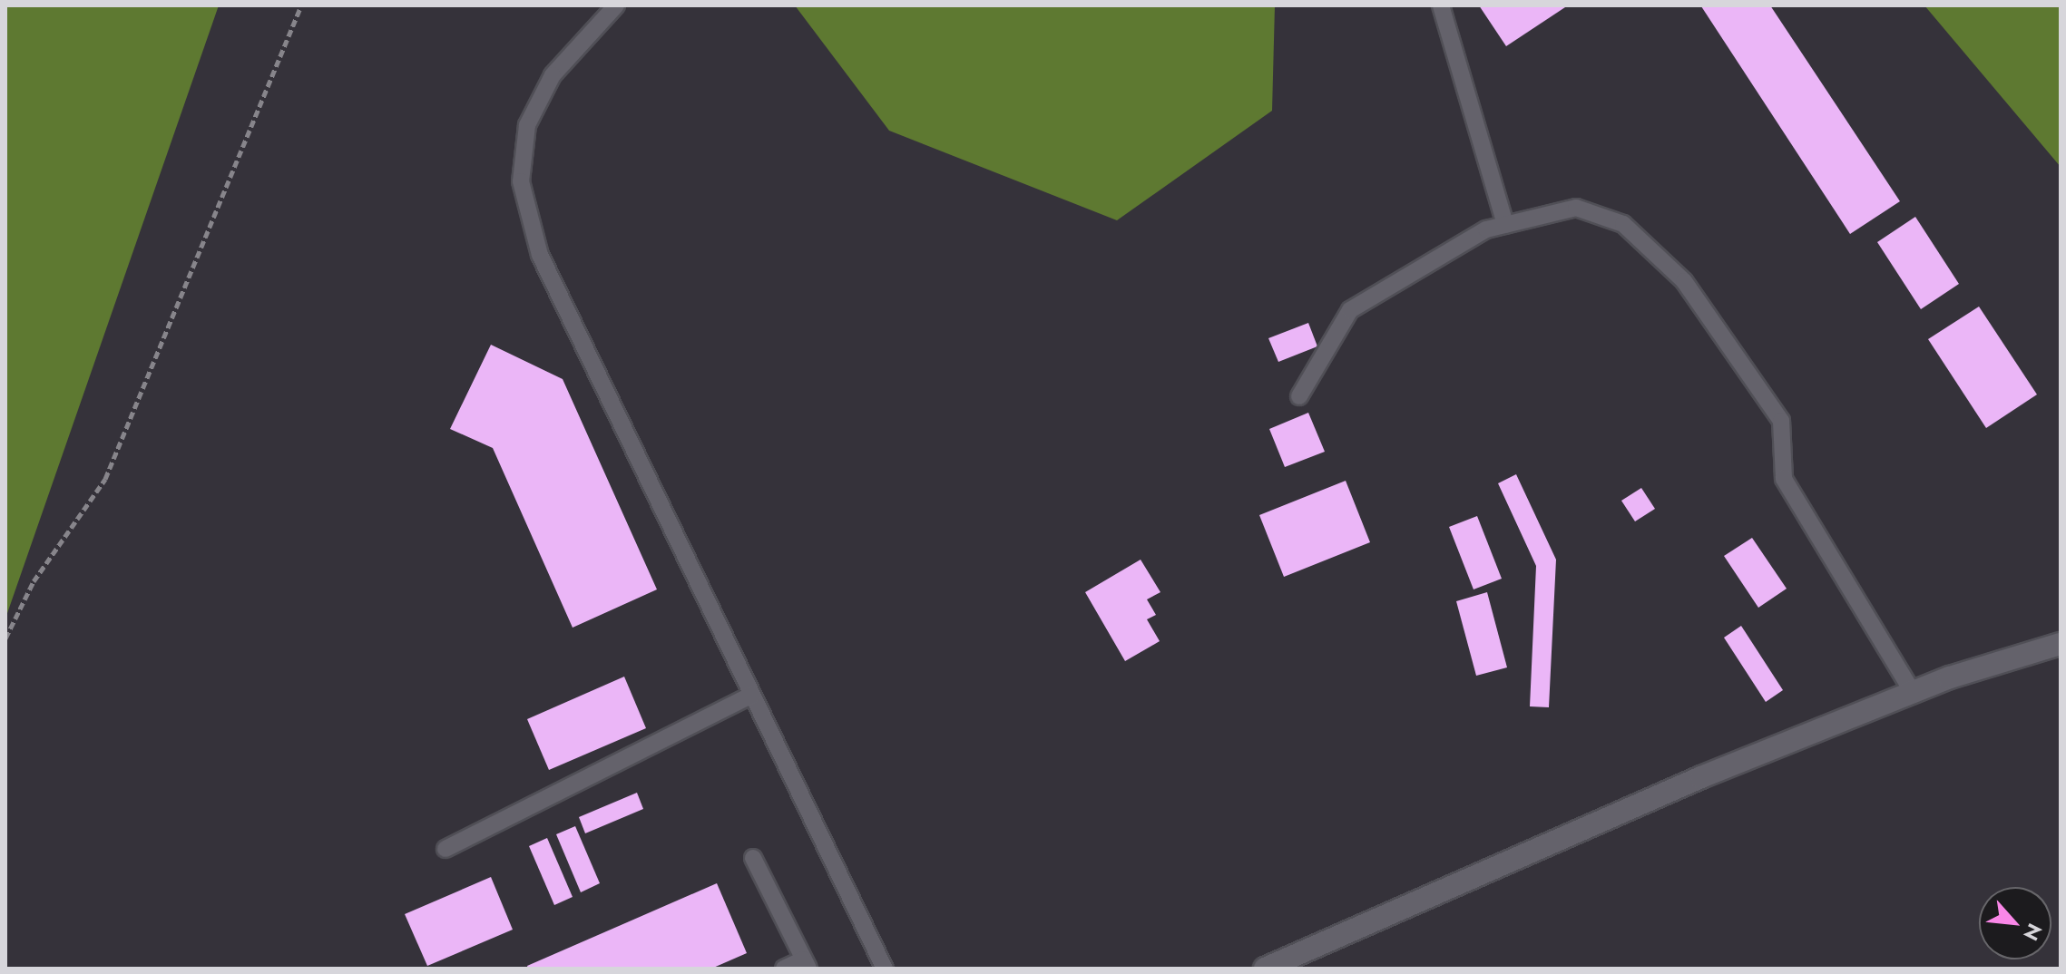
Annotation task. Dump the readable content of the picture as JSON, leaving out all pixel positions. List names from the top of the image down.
{
  "north": "bottom right"
}
